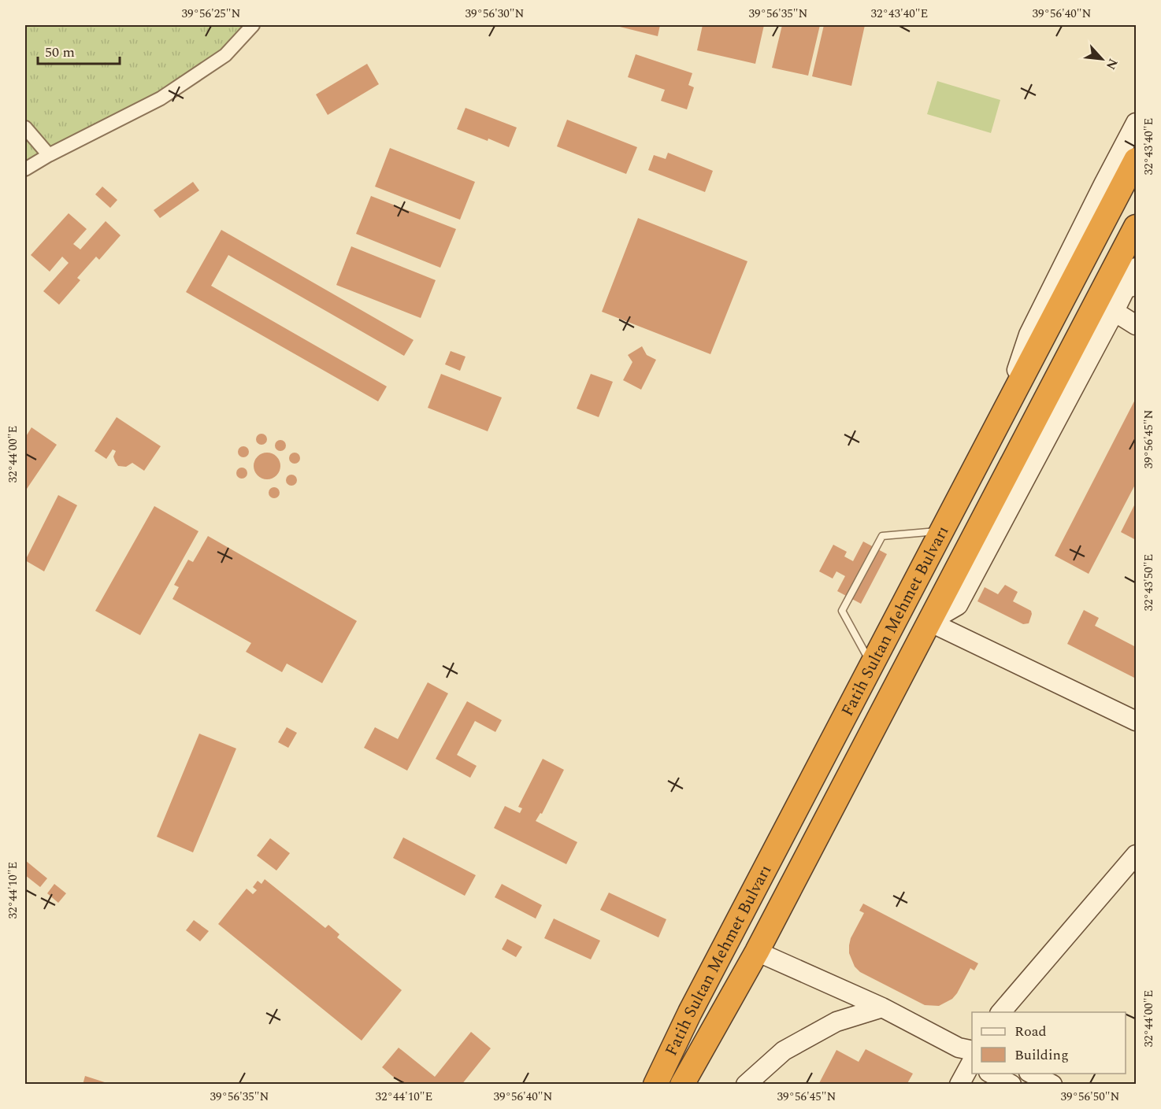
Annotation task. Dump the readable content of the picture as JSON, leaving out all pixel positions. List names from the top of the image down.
{
  "streets": {
    "highway": ["Fatih Sultan Mehmet Bulvarı"]
  },
  "legend": ["Road", "Building"],
  "scale_bar": "50 m",
  "north": "bottom right",
  "coordinates": [
    "39°56'25\"N",
    "39°56'30\"N",
    "39°56'35\"N",
    "32°43'40\"E",
    "39°56'40\"N",
    "39°56'45\"N",
    "32°44'00\"E",
    "32°43'50\"E",
    "32°44'10\"E",
    "39°56'50\"N"
  ]
}
